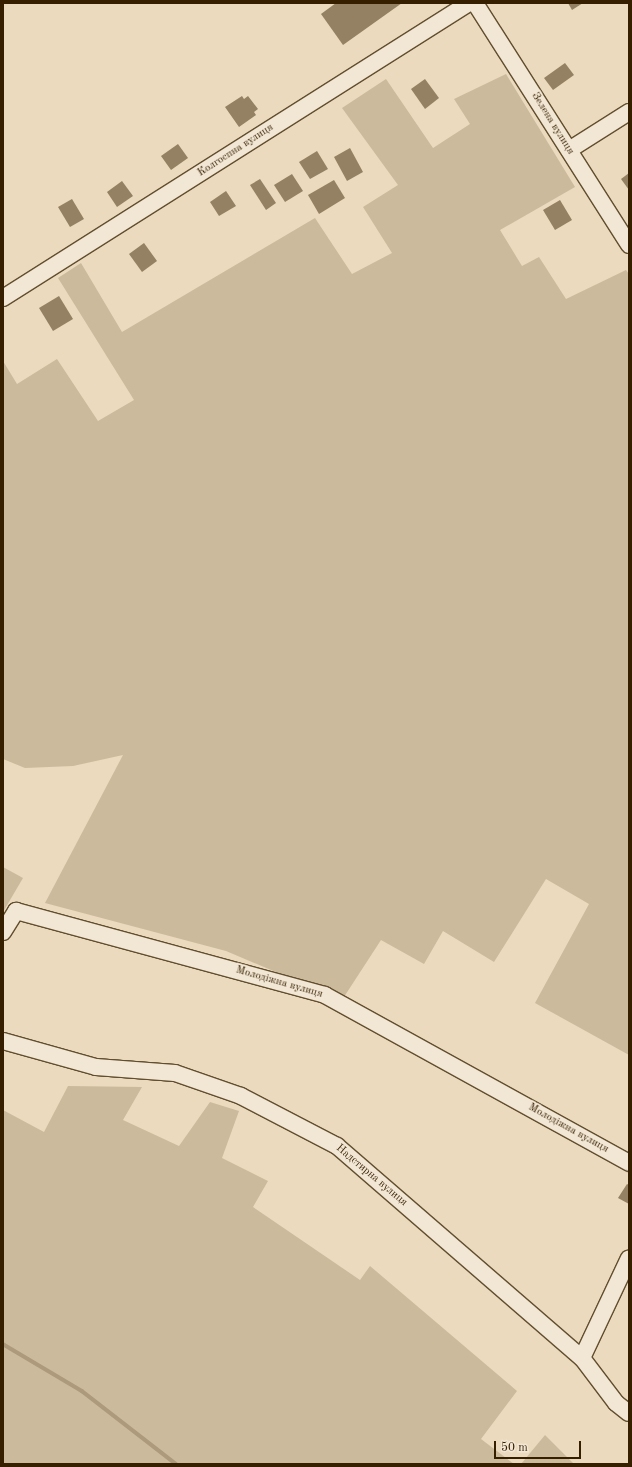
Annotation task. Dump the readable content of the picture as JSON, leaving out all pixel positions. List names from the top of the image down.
{
  "streets": {
    "street": [
      "Зелена вулиця",
      "Колгоспна вулиця",
      "Молодіжна вулиця",
      "Надстирна вулиця"
    ]
  },
  "scale_bar": "50 m"
}
